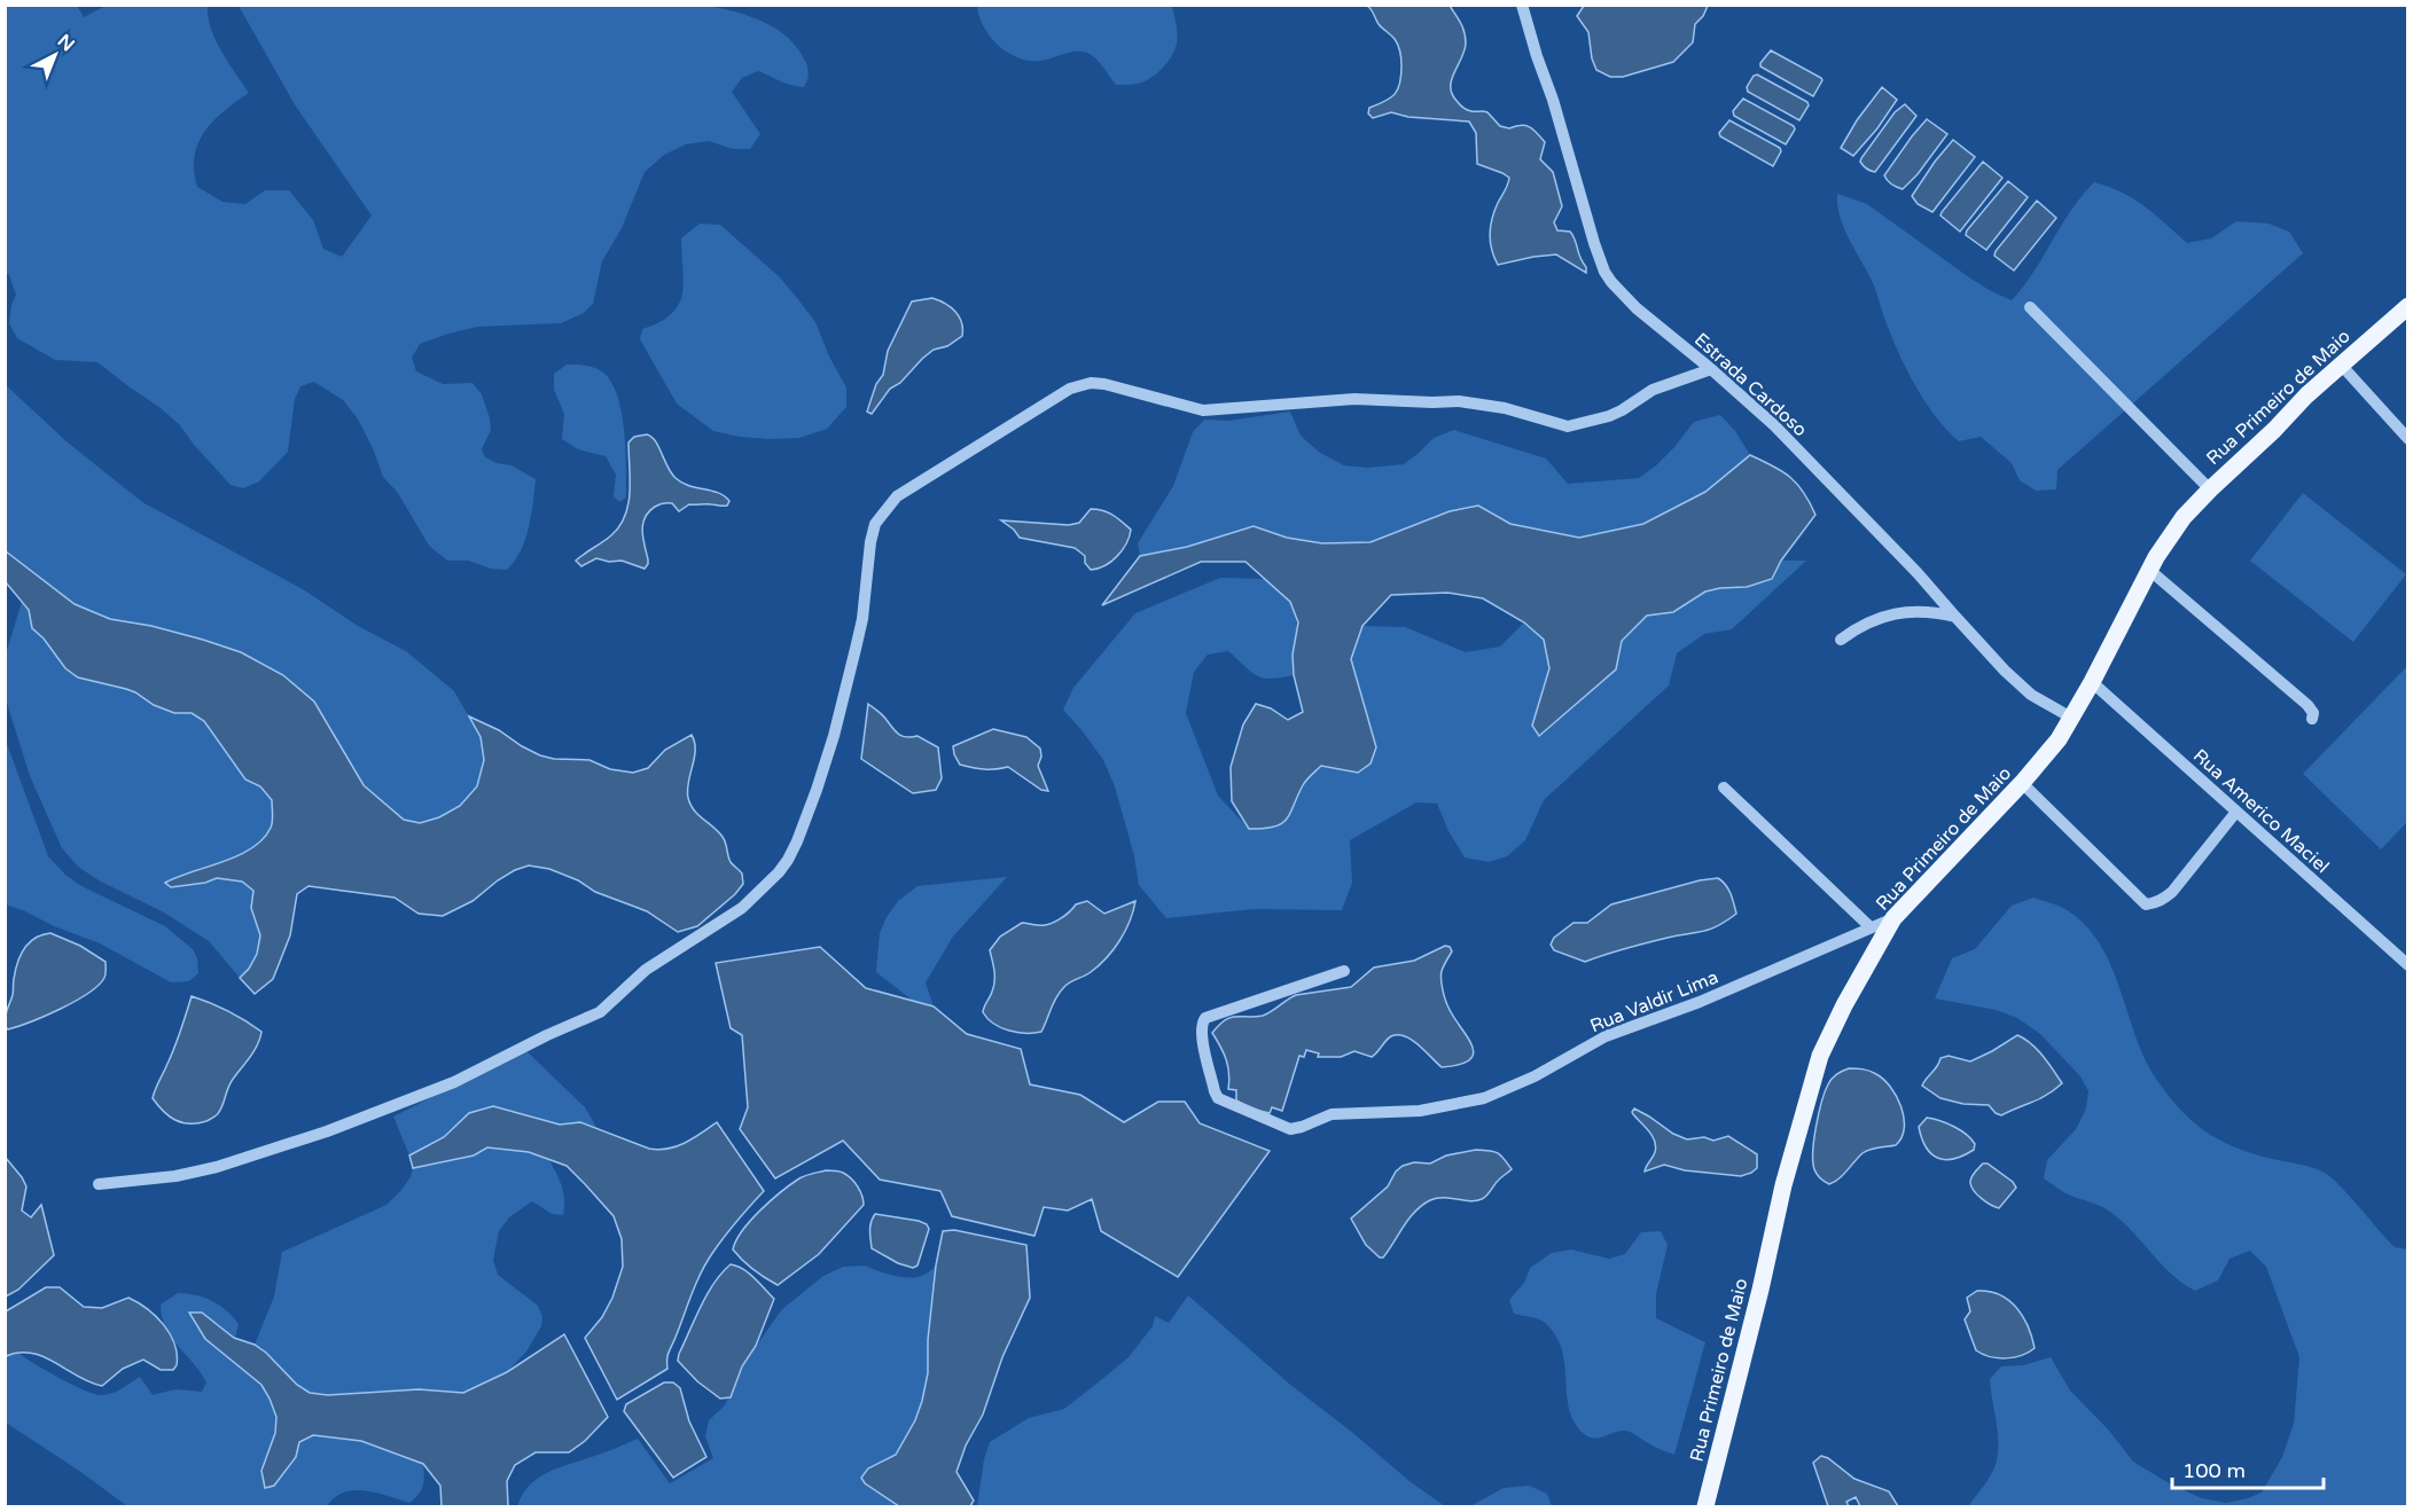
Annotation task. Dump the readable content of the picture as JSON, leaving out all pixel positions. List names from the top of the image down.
{
  "streets": {
    "main road": ["Rua Primeiro de Maio"],
    "street": ["Estrada Cardoso", "Rua Americo Maciel", "Rua Valdir Lima"]
  },
  "crossings": [
    ["Estrada Cardoso", "Rua Primeiro de Maio"],
    ["Rua Primeiro de Maio", "Rua Americo Maciel"],
    ["Rua Primeiro de Maio", "Rua Valdir Lima"]
  ],
  "scale_bar": "100 m",
  "north": "top right"
}
